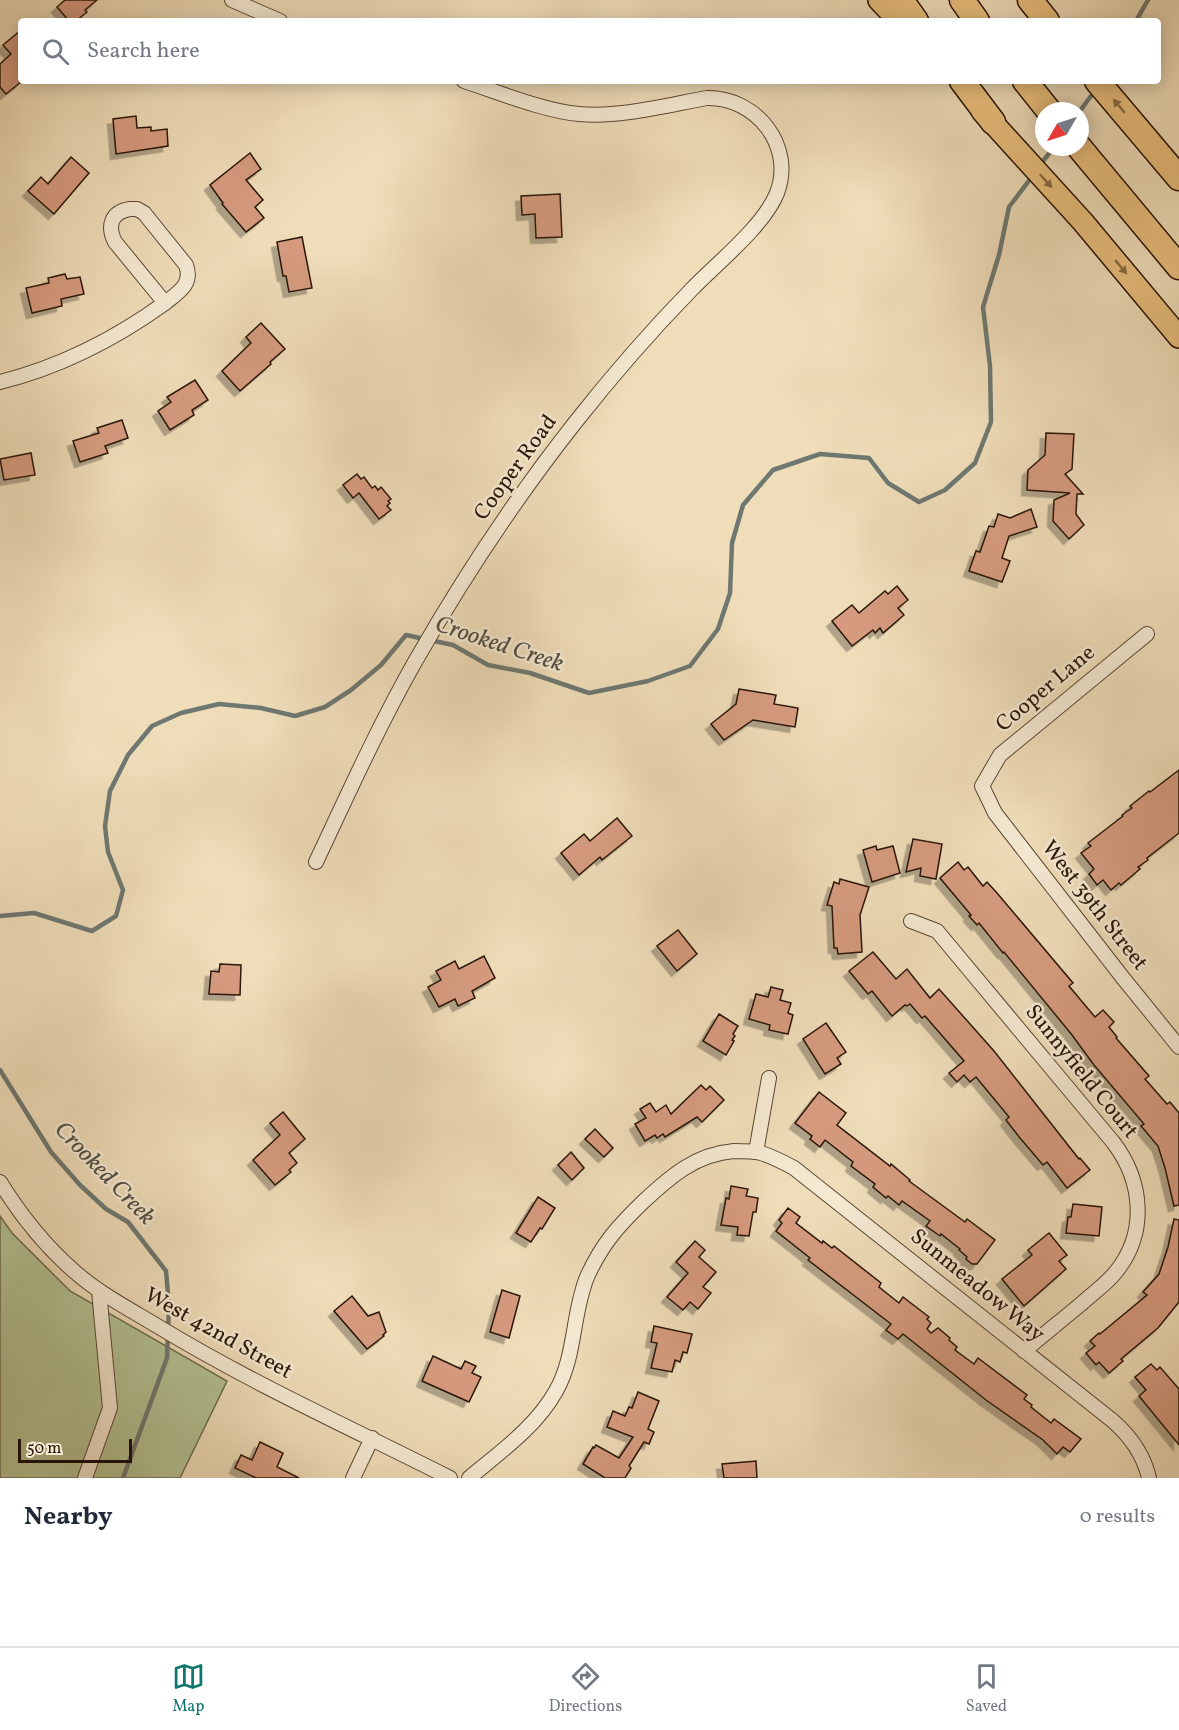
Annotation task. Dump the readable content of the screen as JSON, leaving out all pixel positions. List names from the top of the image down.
{
  "streets": {
    "street": [
      "Cooper Road",
      "Cooper Lane",
      "West 39th Street",
      "Sunnyfield Court",
      "Sunmeadow Way",
      "West 42nd Street"
    ]
  },
  "crossings": [
    ["Cooper Lane", "West 39th Street"],
    ["Sunnyfield Court", "Sunmeadow Way"]
  ],
  "water": ["Crooked Creek"],
  "scale_bar": "50 m",
  "north": "bottom left",
  "page": {
    "search": "Search here",
    "scale": "50 m",
    "heading": ["Nearby", "0 results"],
    "nav": ["Map", "Directions", "Saved"]
  }
}
